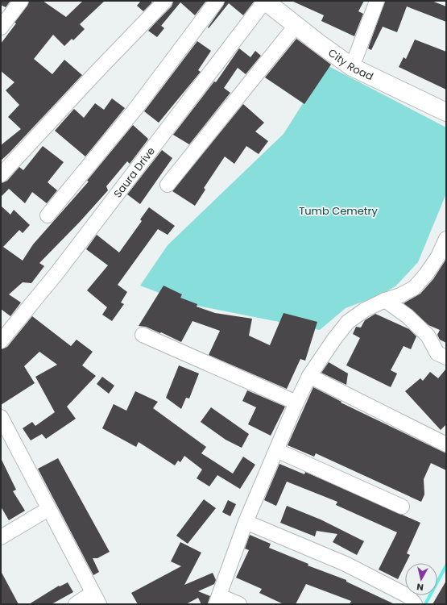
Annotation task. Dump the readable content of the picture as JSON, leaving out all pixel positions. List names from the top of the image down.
{
  "streets": {
    "main road": ["City Road"],
    "street": ["Saura Drive"]
  },
  "crossings": [
    ["City Road", "Saura Drive"]
  ],
  "parks": ["Tumb Cemetry"],
  "north": "bottom"
}
